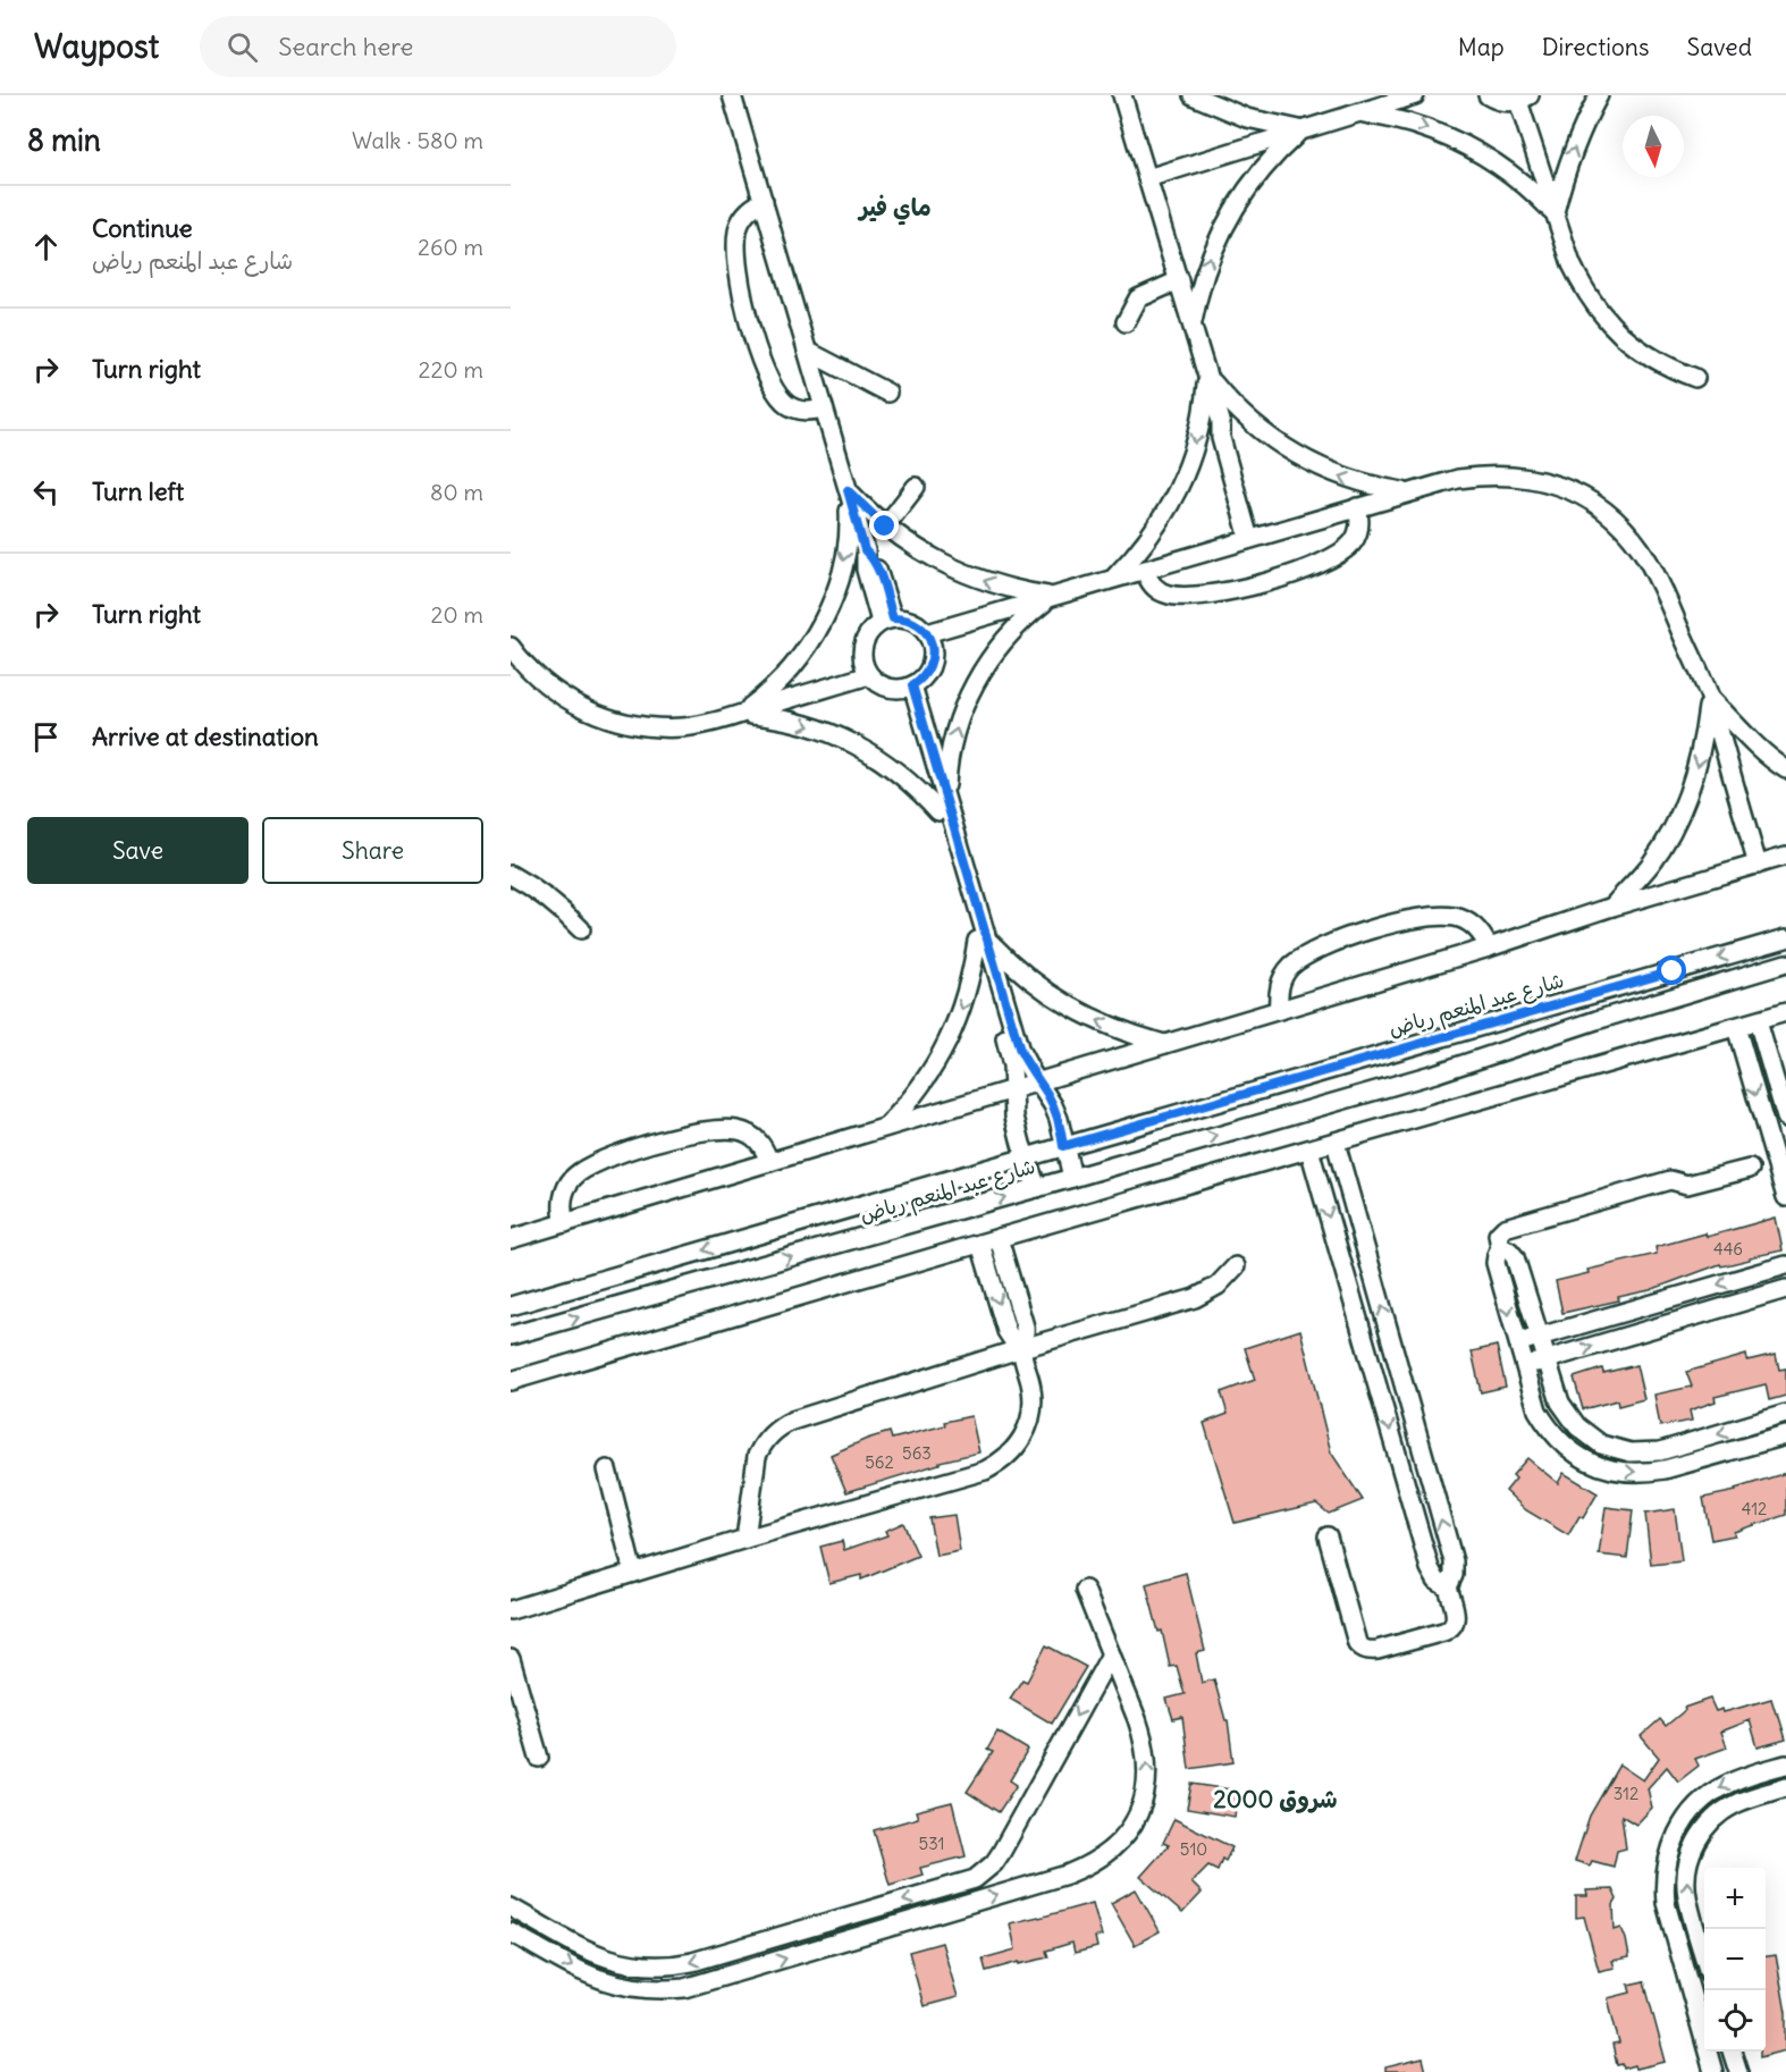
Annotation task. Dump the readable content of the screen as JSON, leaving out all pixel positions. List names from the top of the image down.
{
  "streets": {
    "street": ["شارع عبد المنعم رياض"]
  },
  "districts": ["ماي فير", "شروق 2000"],
  "house_numbers": [
    "446",
    "563",
    "562",
    "412",
    "312",
    "531",
    "510"
  ],
  "north": "bottom",
  "page": {
    "header": "Waypost",
    "search": "Search here",
    "nav": ["Map", "Directions", "Saved"],
    "heading": ["8 min", "Walk · 580 m"],
    "list": [
      ["Continue", "شارع عبد المنعم رياض", "260 m"],
      ["Turn right", "220 m"],
      ["Turn left", "80 m"],
      ["Turn right", "20 m"],
      "Arrive at destination"
    ],
    "buttons": ["Save", "Share"],
    "map_buttons": ["+", "−"]
  }
}
